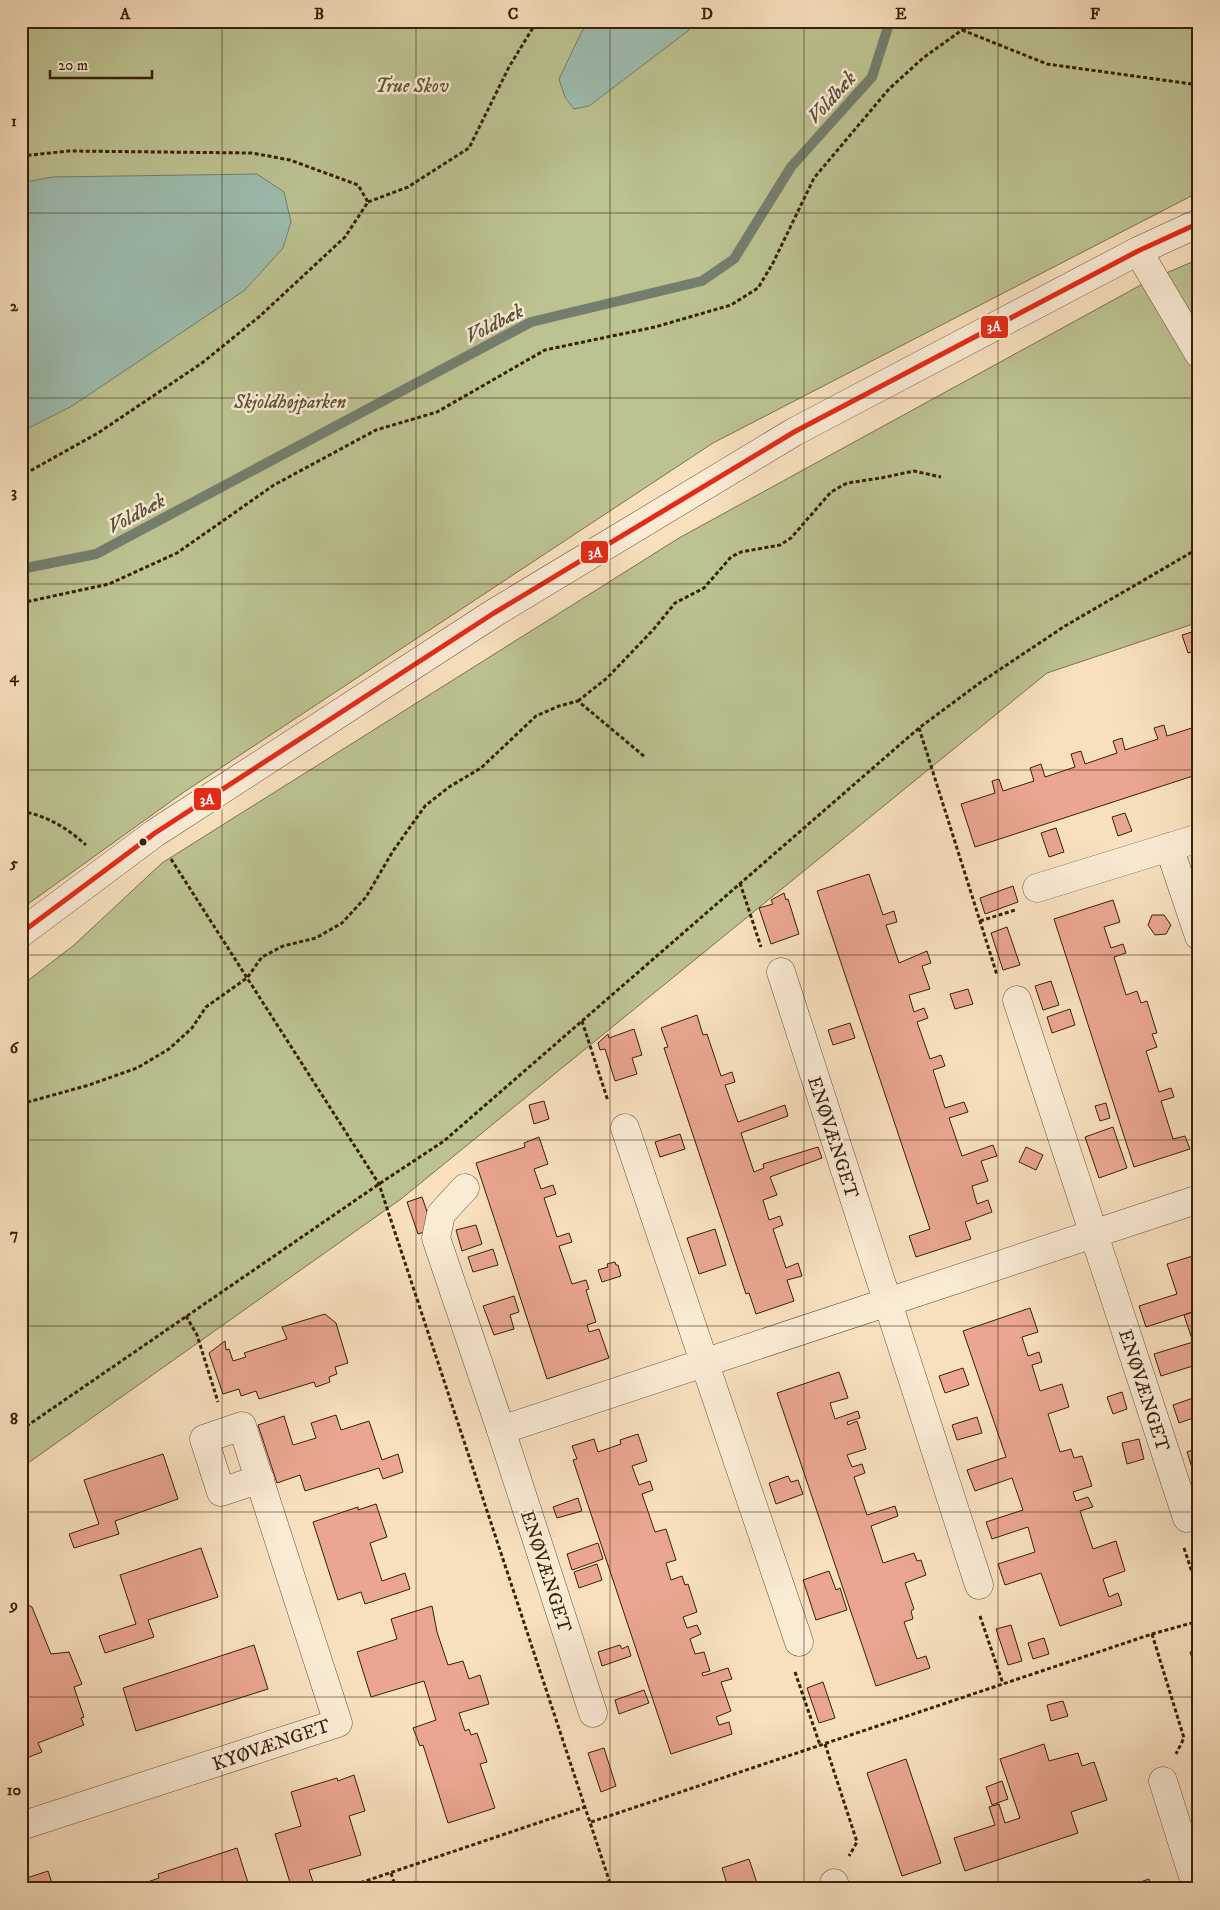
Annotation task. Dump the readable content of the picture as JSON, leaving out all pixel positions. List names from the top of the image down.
{
  "streets": {
    "street": ["ENØVÆNGET", "KYØVÆNGET"]
  },
  "water": ["Voldbæk"],
  "parks": ["True Skov", "Skjoldhøjparken"],
  "lines": ["transit line 3A"],
  "scale_bar": "20 m",
  "grid": {
    "columns": [
      "A",
      "B",
      "C",
      "D",
      "E",
      "F"
    ],
    "rows": [
      "1",
      "2",
      "3",
      "4",
      "5",
      "6",
      "7",
      "8",
      "9",
      "10"
    ]
  }
}
